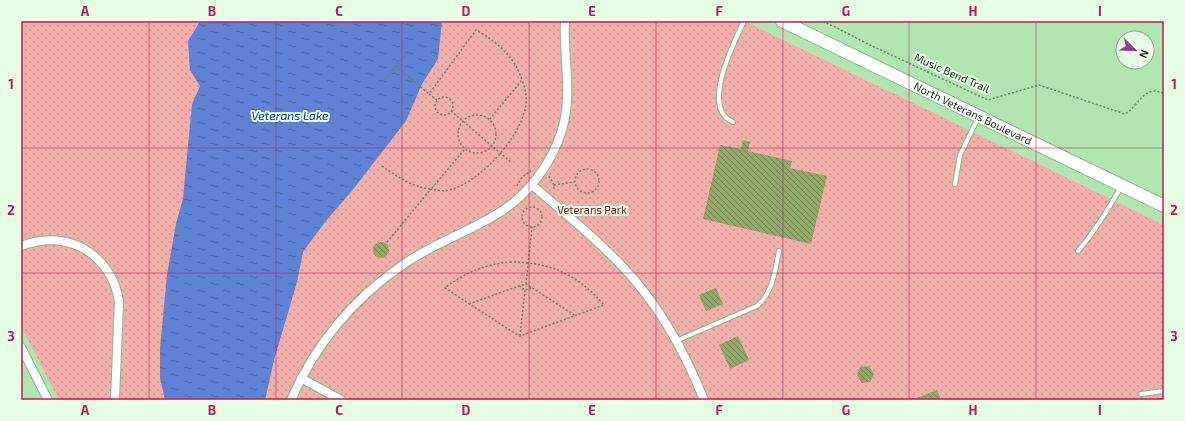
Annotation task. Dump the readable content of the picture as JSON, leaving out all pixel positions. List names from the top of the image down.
{
  "streets": {
    "street": ["North Veterans Boulevard"],
    "path": ["Music Bend Trail"]
  },
  "water": ["Veterans Lake"],
  "parks": ["Veterans Park"],
  "north": "bottom right",
  "grid": {
    "columns": [
      "A",
      "B",
      "C",
      "D",
      "E",
      "F",
      "G",
      "H",
      "I"
    ],
    "rows": ["1", "2", "3"]
  }
}
